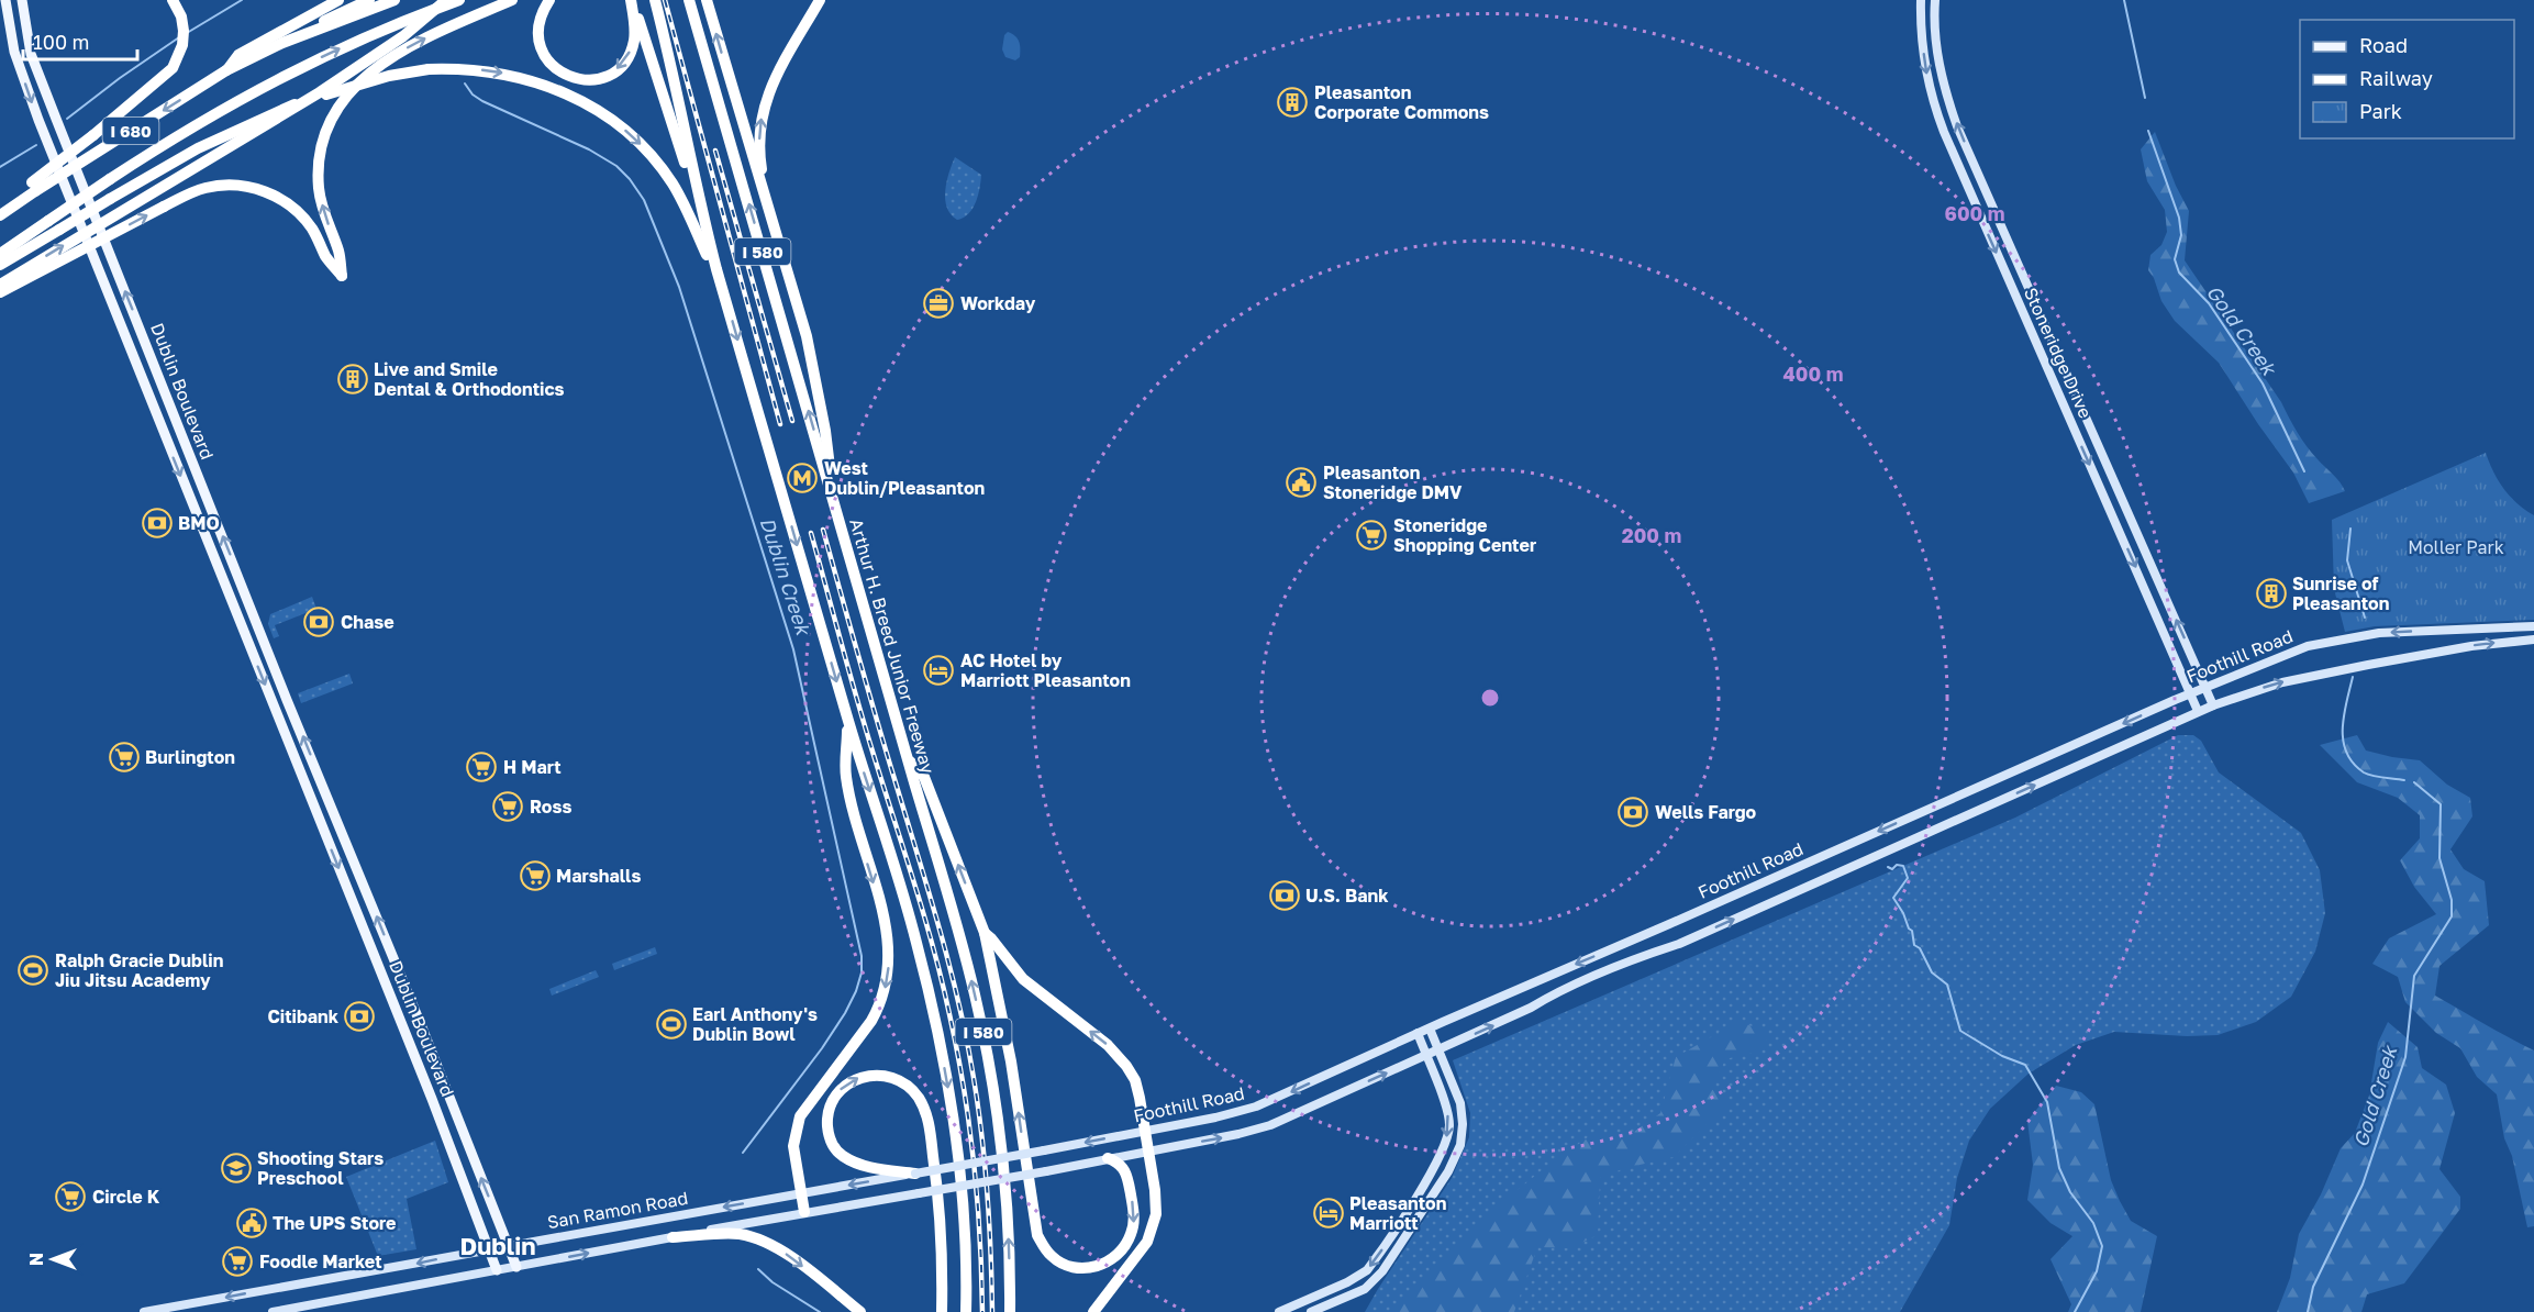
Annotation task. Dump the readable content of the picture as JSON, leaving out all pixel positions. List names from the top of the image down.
{
  "streets": {
    "highway": ["I 680", "I 580", "Arthur H. Breed Junior Freeway"],
    "main road": [
      "Stoneridge Drive",
      "Dublin Boulevard",
      "Foothill Road",
      "San Ramon Road"
    ]
  },
  "crossings": [
    ["Stoneridge Drive", "Foothill Road"],
    ["Dublin Boulevard", "San Ramon Road"],
    ["Foothill Road", "San Ramon Road"]
  ],
  "districts": ["Dublin"],
  "water": ["Gold Creek", "Dublin Creek"],
  "parks": ["Moller Park"],
  "places": {
    "building": ["Pleasanton Corporate Commons", "Live and Smile Dental & Orthodontics", "Sunrise of Pleasanton"],
    "office": ["Workday"],
    "metro station": ["West Dublin/Pleasanton"],
    "public building": ["Pleasanton Stoneridge DMV", "The UPS Store"],
    "bank": [
      "BMO",
      "Chase",
      "Wells Fargo",
      "U.S. Bank",
      "Citibank"
    ],
    "supermarket": [
      "Stoneridge Shopping Center",
      "Burlington",
      "H Mart",
      "Ross",
      "Marshalls",
      "Circle K",
      "Foodle Market"
    ],
    "hotel": ["AC Hotel by Marriott Pleasanton", "Pleasanton Marriott"],
    "sports": ["Ralph Gracie Dublin Jiu Jitsu Academy", "Earl Anthony's Dublin Bowl"],
    "school or university": ["Shooting Stars Preschool"]
  },
  "legend": ["Road", "Railway", "Park"],
  "scale_bar": "100 m",
  "north": "left",
  "rings": ["600 m", "400 m", "200 m"]
}
